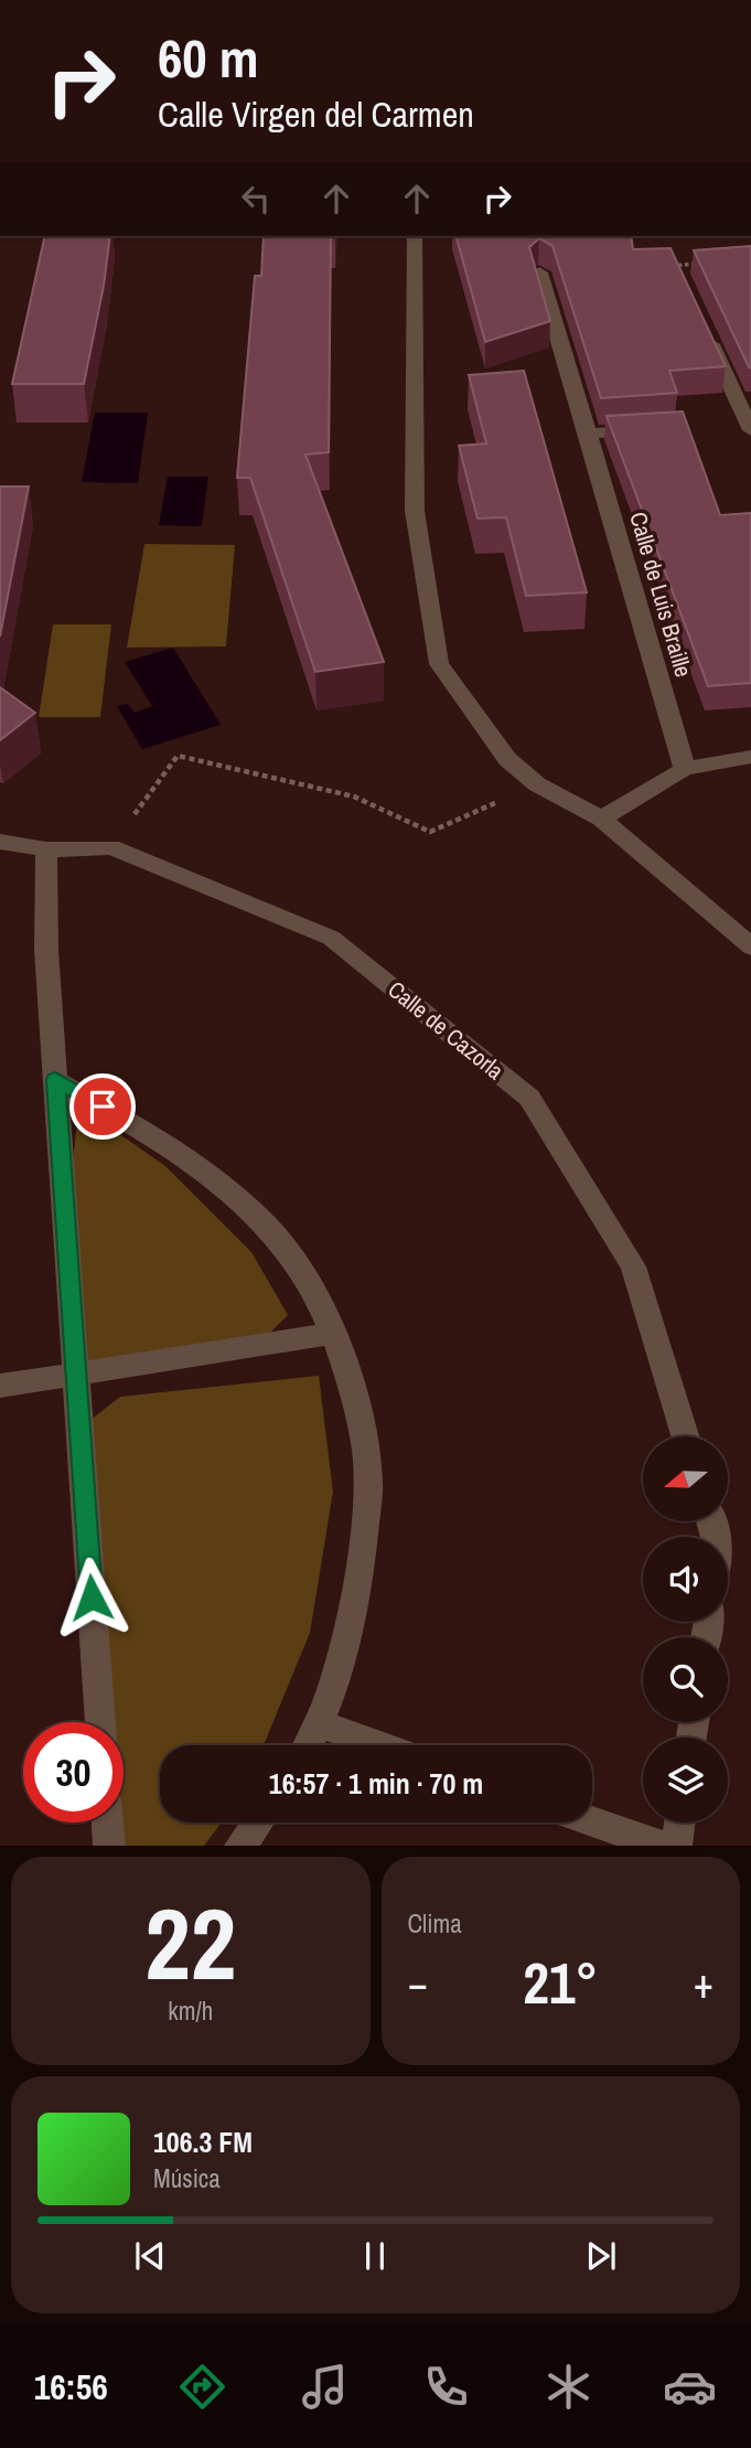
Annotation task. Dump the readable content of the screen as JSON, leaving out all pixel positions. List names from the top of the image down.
{
  "streets": {
    "street": ["Calle de Luis Braille", "Calle de Cazorla"]
  },
  "north": "left",
  "page": {
    "turn": ["60 m", "Calle Virgen del Carmen"],
    "limit": "30",
    "trip": "16:57 · 1 min · 70 m",
    "tile": [
      ["22", "km/h"],
      "Clima"
    ],
    "heat": ["−", "21°", "+"],
    "song": ["106.3 FM", "Música"],
    "tabs": "16:56"
  }
}
